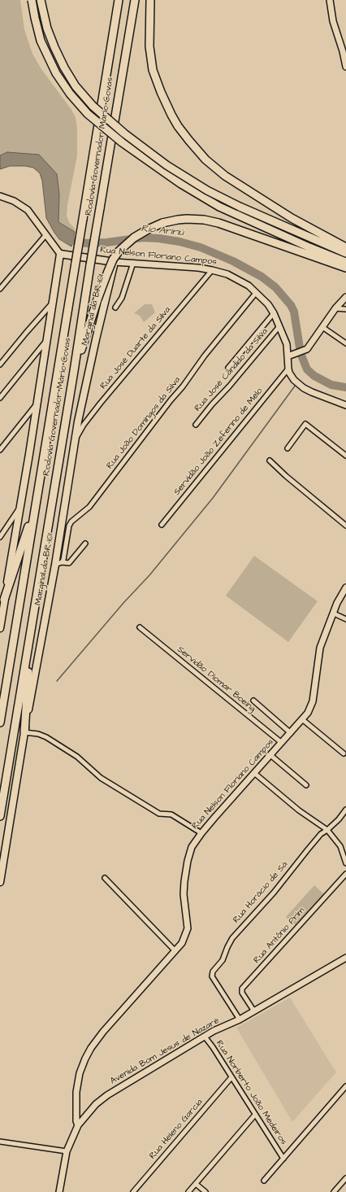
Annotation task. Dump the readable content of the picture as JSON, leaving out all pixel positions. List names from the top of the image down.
{
  "streets": {
    "highway": ["Rodovia Governador Mário Covas"],
    "main road": ["Rua Nelson Floriano Campos", "Marginal da BR-101"],
    "street": [
      "Rua José Duarte da Silva",
      "Rua José Cândido da Silva",
      "Rua João Domingos da Silva",
      "Servidão João Zeferino de Melo",
      "Servidão Diomar Boeing",
      "Rua Horácio de Sá",
      "Rua Antônio Prim",
      "Avenida Bom Jesus de Nazaré",
      "Rua Norberto João Medeiros",
      "Rua Heleno Garcia"
    ]
  },
  "crossings": [
    ["Rua Nelson Floriano Campos", "Marginal da BR-101"],
    ["Rua Nelson Floriano Campos", "Rua José Duarte da Silva"],
    ["Rua Nelson Floriano Campos", "Rua José Cândido da Silva"],
    ["Rua Nelson Floriano Campos", "Rua João Domingos da Silva"],
    ["Rua Nelson Floriano Campos", "Servidão João Zeferino de Melo"],
    ["Rua Nelson Floriano Campos", "Servidão Diomar Boeing"],
    ["Rua Nelson Floriano Campos", "Avenida Bom Jesus de Nazaré"],
    ["Marginal da BR-101", "Rua José Duarte da Silva"],
    ["Marginal da BR-101", "Rua João Domingos da Silva"],
    ["Rua Horácio de Sá", "Avenida Bom Jesus de Nazaré"],
    ["Rua Antônio Prim", "Avenida Bom Jesus de Nazaré"],
    ["Avenida Bom Jesus de Nazaré", "Rua Norberto João Medeiros"],
    ["Rua Norberto João Medeiros", "Rua Heleno Garcia"]
  ],
  "water": ["Rio Aririú"]
}
